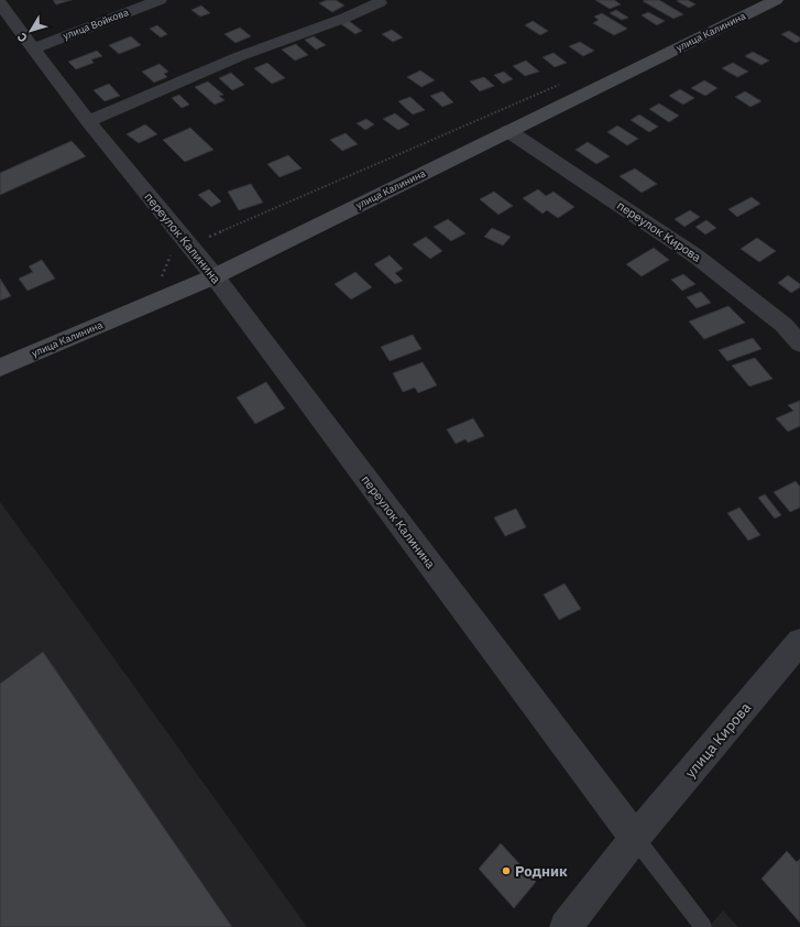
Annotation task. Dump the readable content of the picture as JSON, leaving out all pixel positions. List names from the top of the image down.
{
  "streets": {
    "street": [
      "улица Войкова",
      "улица Калинина",
      "переулок Кирова",
      "переулок Калинина",
      "улица Кирова"
    ]
  },
  "crossings": [
    ["улица Войкова", "переулок Калинина"],
    ["улица Калинина", "переулок Кирова"],
    ["улица Калинина", "переулок Калинина"],
    ["переулок Калинина", "улица Кирова"]
  ],
  "places": ["Родник"],
  "north": "bottom left"
}
